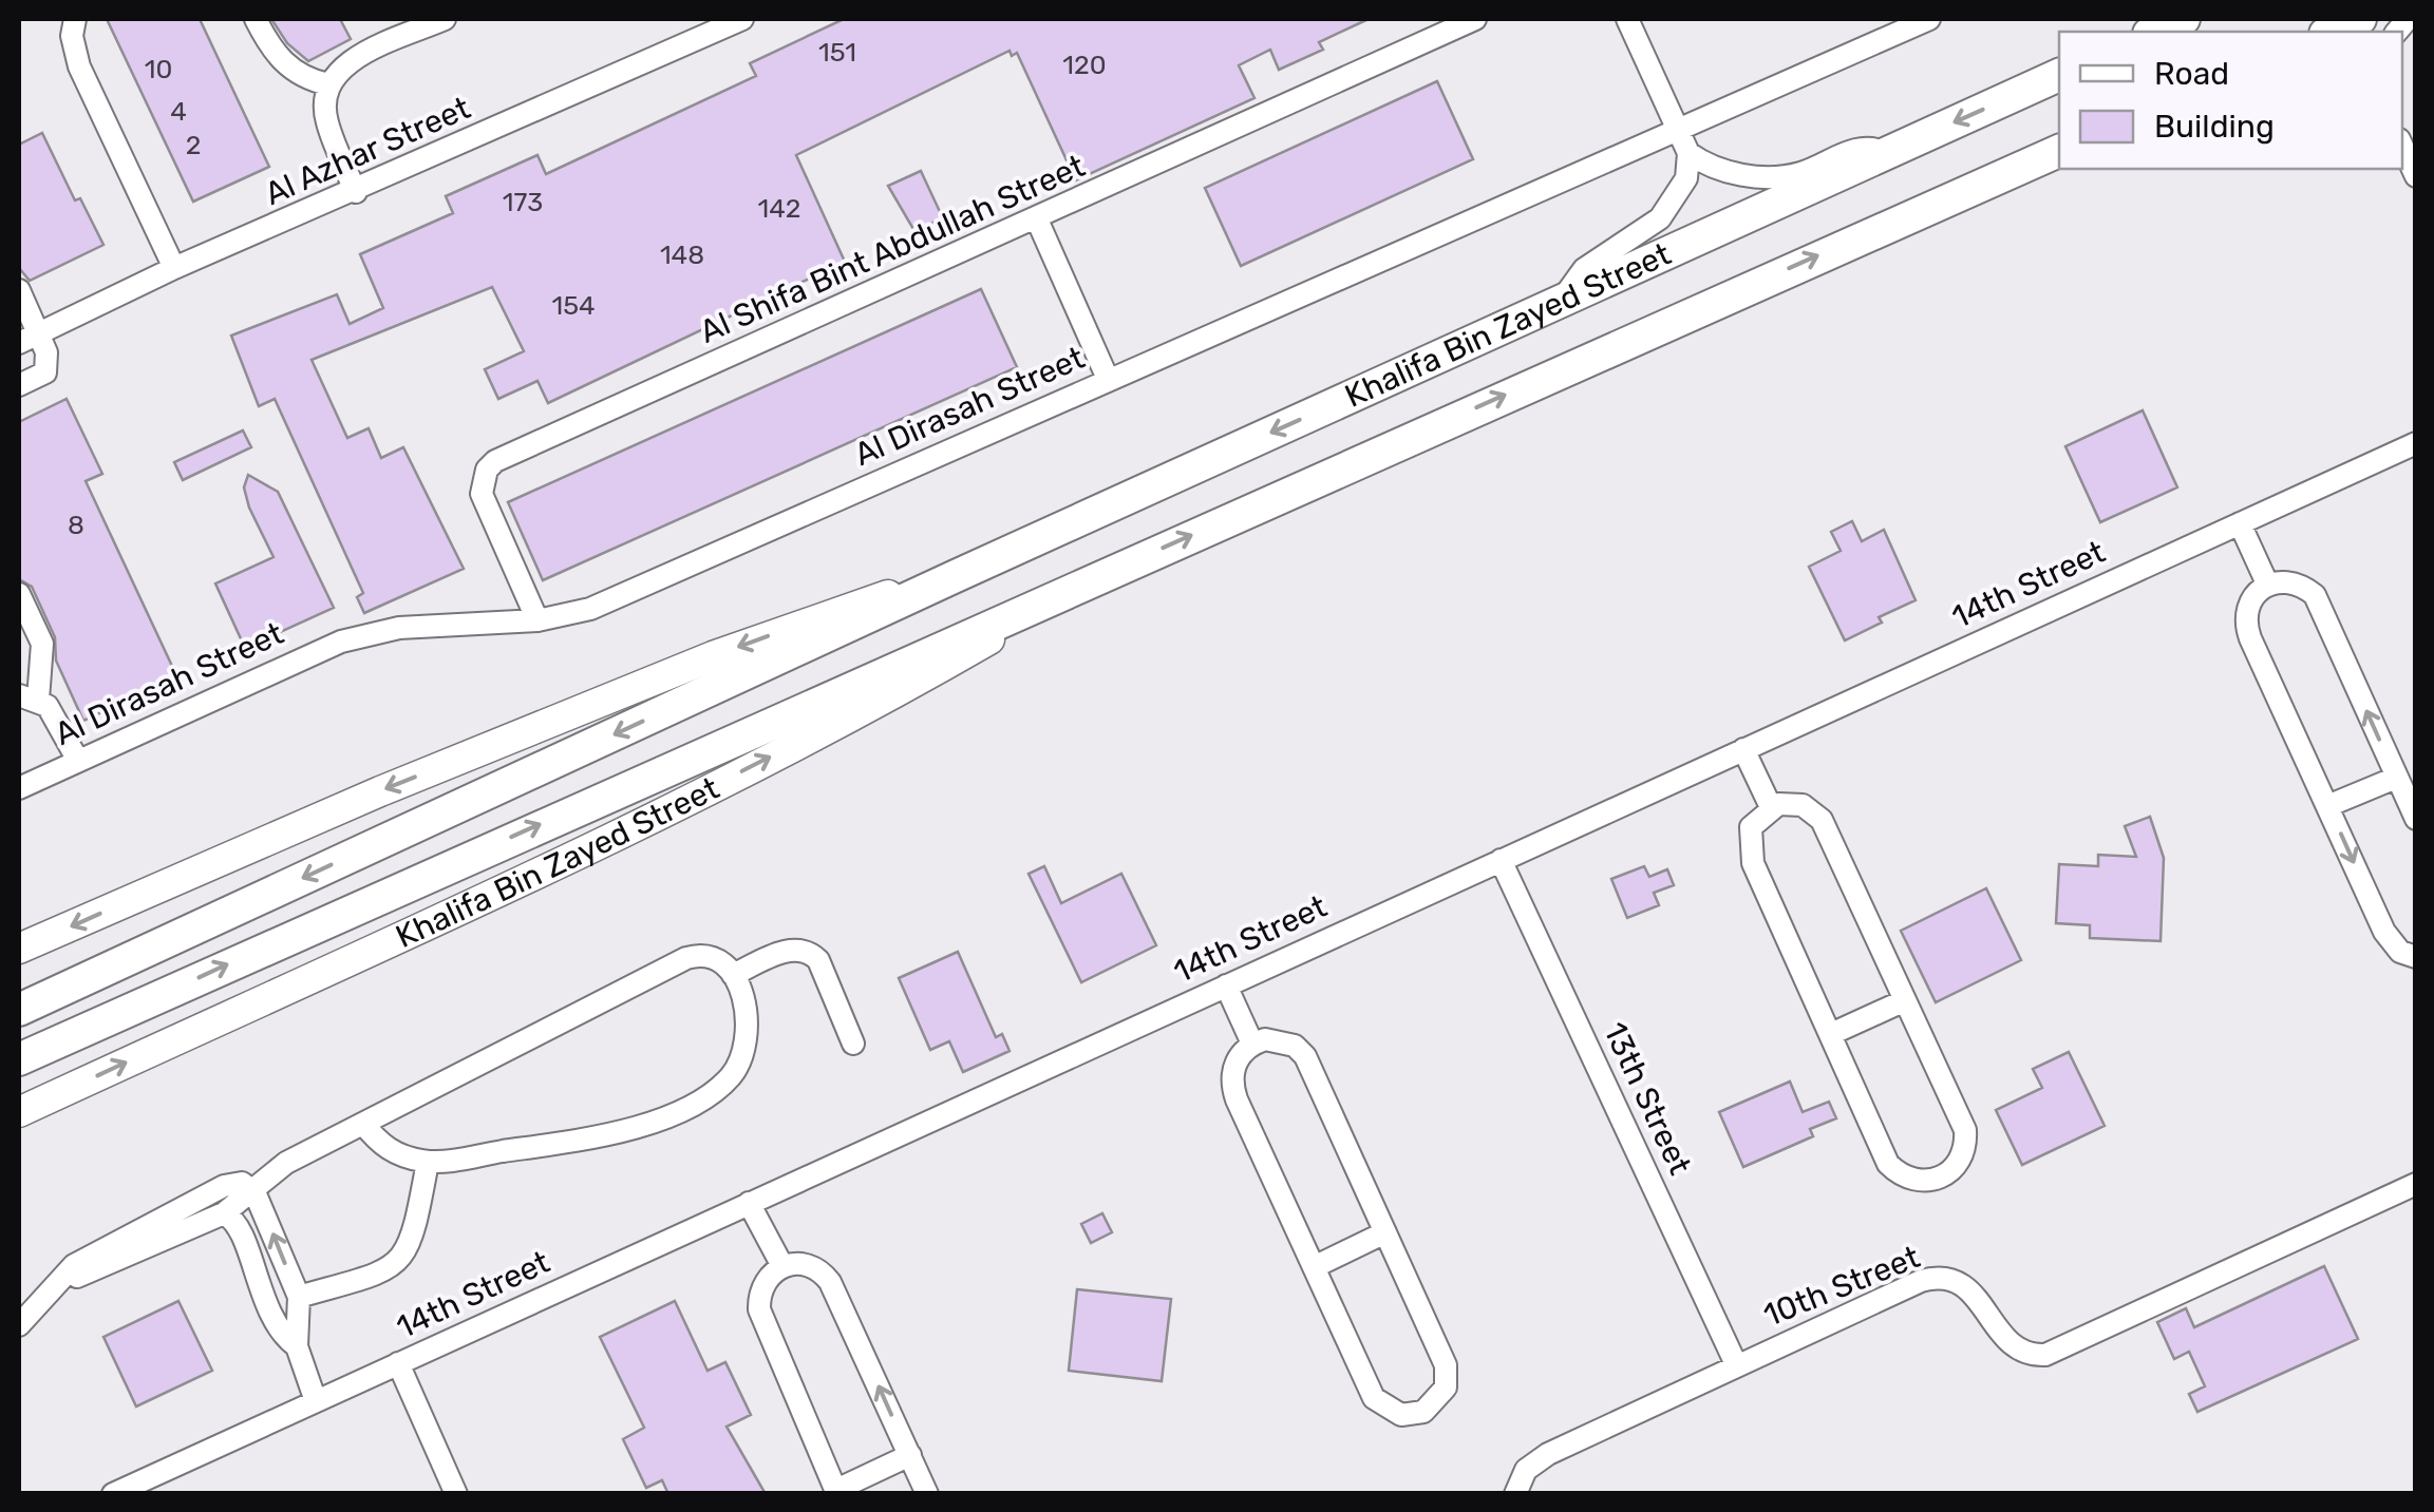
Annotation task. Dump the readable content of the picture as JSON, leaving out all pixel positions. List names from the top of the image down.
{
  "streets": {
    "highway": ["Khalifa Bin Zayed Street"],
    "street": [
      "Al Azhar Street",
      "Al Shifa Bint Abdullah Street",
      "Al Dirasah Street",
      "14th Street",
      "13th Street",
      "10th Street"
    ]
  },
  "crossings": [
    ["Al Shifa Bint Abdullah Street", "Al Dirasah Street"],
    ["14th Street", "13th Street"],
    ["13th Street", "10th Street"]
  ],
  "house_numbers": [
    "151",
    "120",
    "10",
    "4",
    "2",
    "173",
    "142",
    "148",
    "154",
    "8"
  ],
  "legend": ["Road", "Building"]
}
